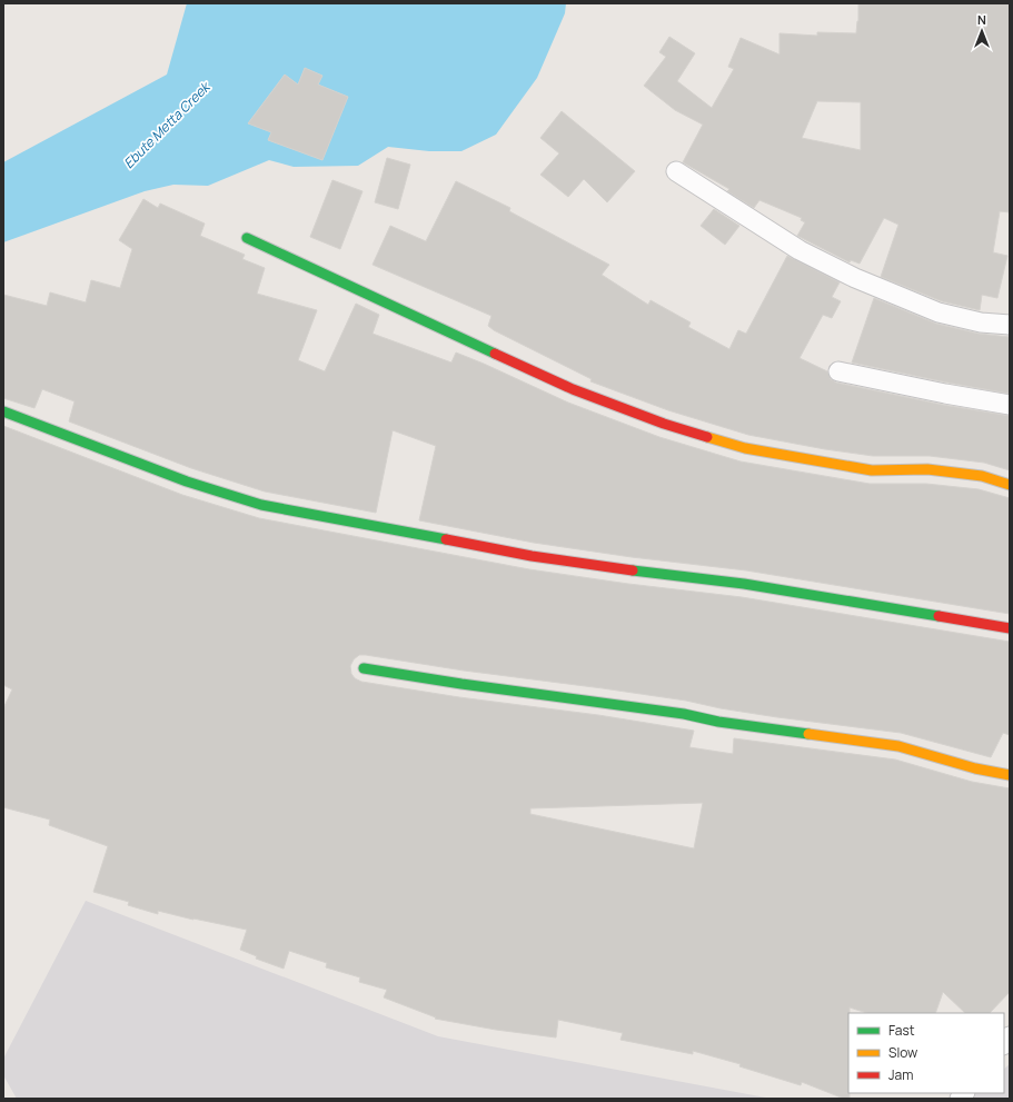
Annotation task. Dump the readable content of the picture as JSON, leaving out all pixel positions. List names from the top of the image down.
{
  "water": ["Ebute Metta Creek"],
  "legend": ["Fast", "Slow", "Jam"],
  "north": "top"
}
